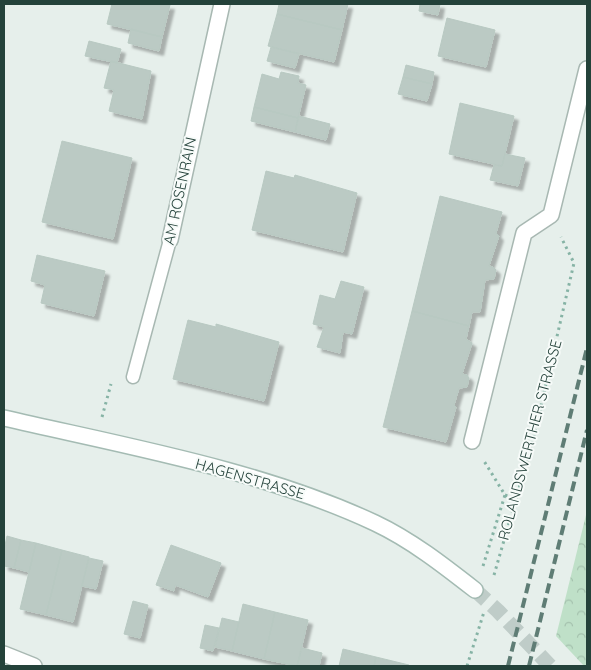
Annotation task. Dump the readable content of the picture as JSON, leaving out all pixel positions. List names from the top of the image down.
{
  "streets": {
    "street": ["AM ROSENRAIN", "HAGENSTRASSE"],
    "path": ["ROLANDSWERTHER STRASSE"]
  }
}
